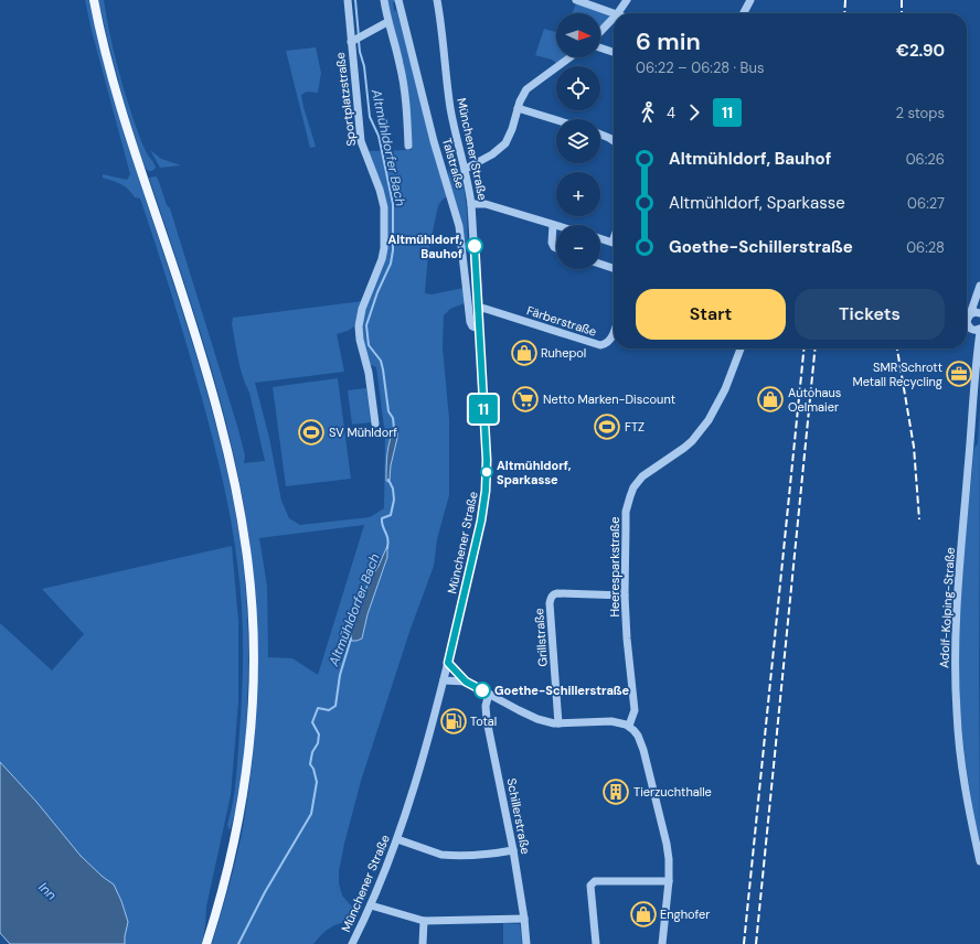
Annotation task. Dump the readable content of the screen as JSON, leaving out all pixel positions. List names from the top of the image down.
{
  "streets": {
    "street": [
      "Sportplatzstraße",
      "Münchener Straße",
      "Talstraße",
      "Färberstraße",
      "Heeresparkstraße",
      "Adolf-Kolping-Straße",
      "Grillstraße",
      "Schillerstraße"
    ]
  },
  "crossings": [
    ["Münchener Straße", "Talstraße"],
    ["Münchener Straße", "Färberstraße"],
    ["Heeresparkstraße", "Grillstraße"]
  ],
  "water": ["Altmühldorfer Bach", "Inn"],
  "places": {
    "other": ["Altmühldorf, Bauhof", "Altmühldorf, Sparkasse", "Goethe-Schillerstraße"],
    "shop": ["Ruhepol", "Autohaus Oelmaier", "Enghofer"],
    "office": ["SMR Schrott Metall Recycling"],
    "supermarket": ["Netto Marken-Discount"],
    "sports": ["FTZ", "SV Mühldorf"],
    "fuel station": ["Total"],
    "building": ["Tierzuchthalle"]
  },
  "lines": ["bus line 11"],
  "north": "right",
  "page": {
    "on_map": "11",
    "map_buttons": ["+", "−"],
    "heading": ["6 min", "06:22 – 06:28 · Bus", "€2.90"],
    "legs": ["4", "11", "2 stops"],
    "list": [
      {
        "name": "Altmühldorf, Bauhof",
        "value": "06:26"
      },
      {
        "name": "Altmühldorf, Sparkasse",
        "value": "06:27"
      },
      {
        "name": "Goethe-Schillerstraße",
        "value": "06:28"
      }
    ],
    "buttons": ["Start", "Tickets"]
  }
}
